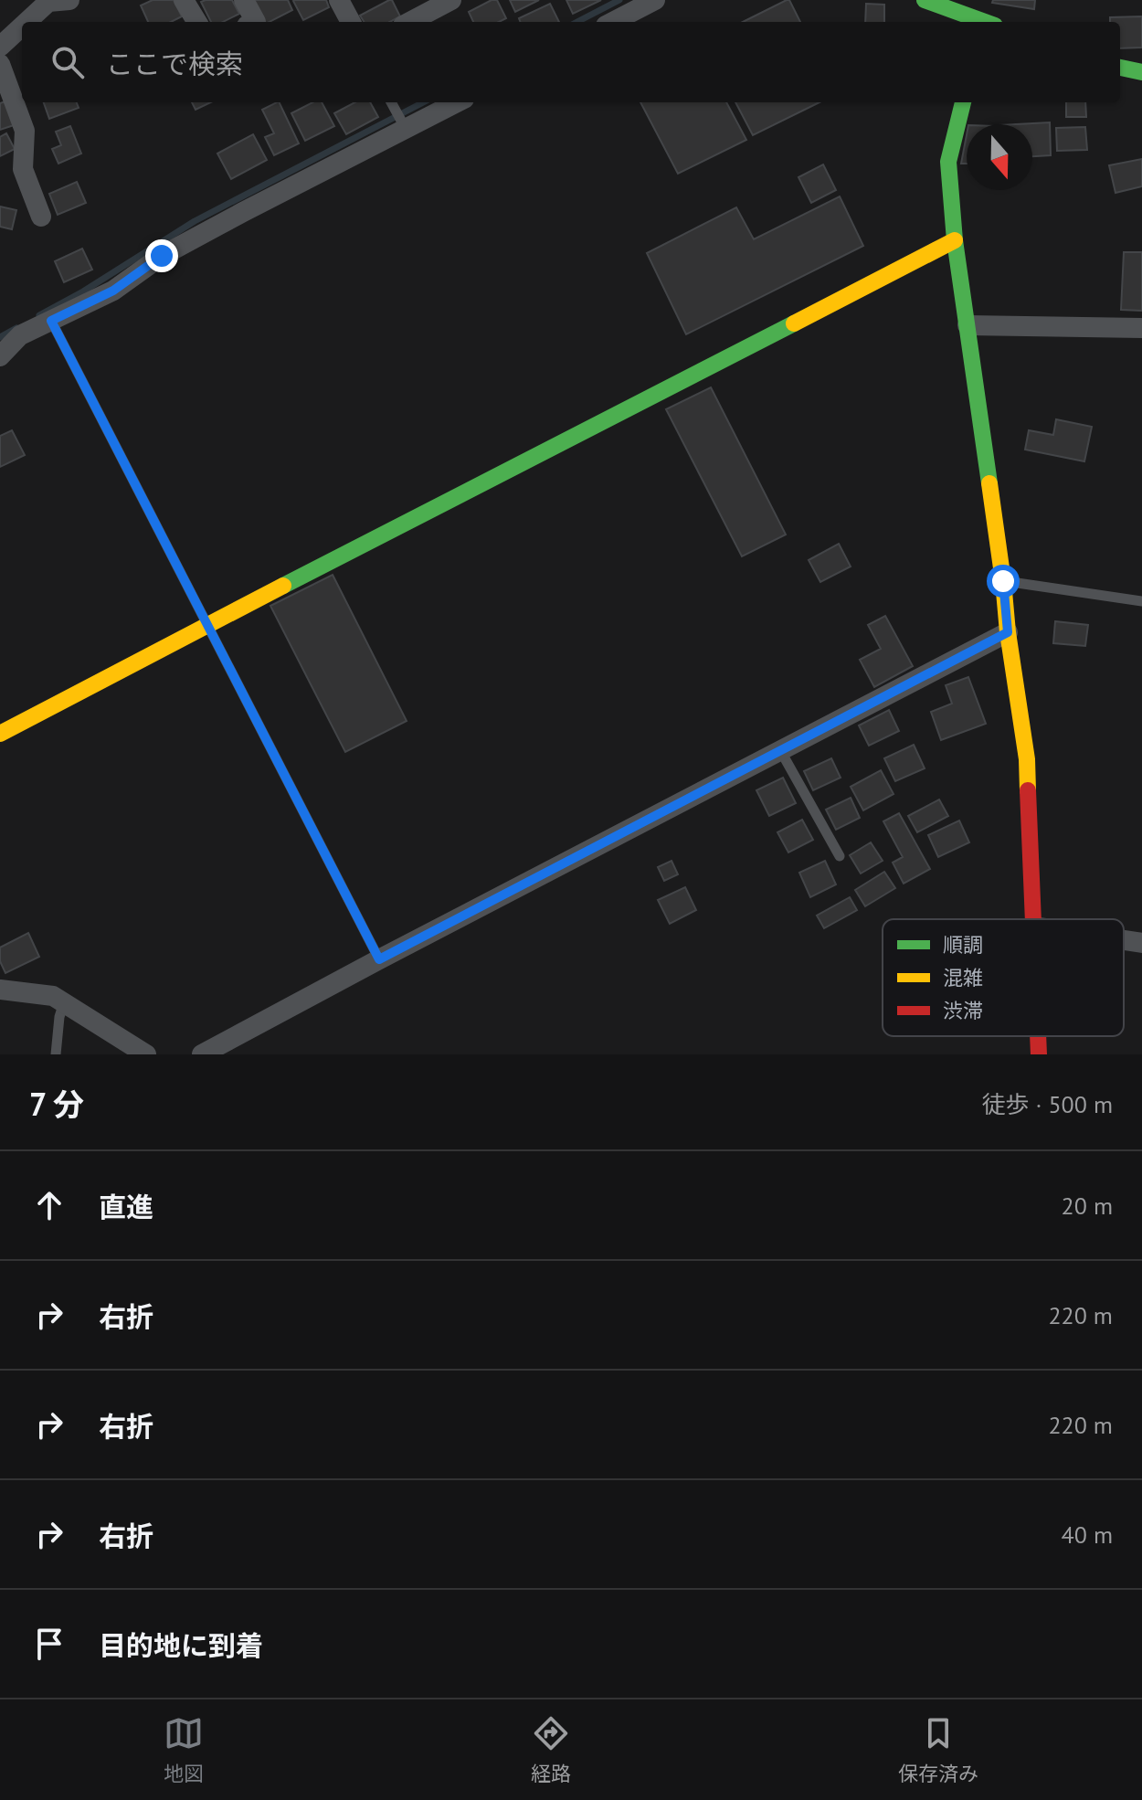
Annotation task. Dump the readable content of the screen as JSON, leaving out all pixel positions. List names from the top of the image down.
{
  "legend": ["順調", "混雑", "渋滞"],
  "north": "bottom",
  "page": {
    "search": "ここで検索",
    "heading": ["7 分", "徒歩 · 500 m"],
    "list": [
      ["直進", "20 m"],
      ["右折", "220 m"],
      ["右折", "220 m"],
      ["右折", "40 m"],
      "目的地に到着"
    ],
    "nav": ["地図", "経路", "保存済み"]
  }
}
